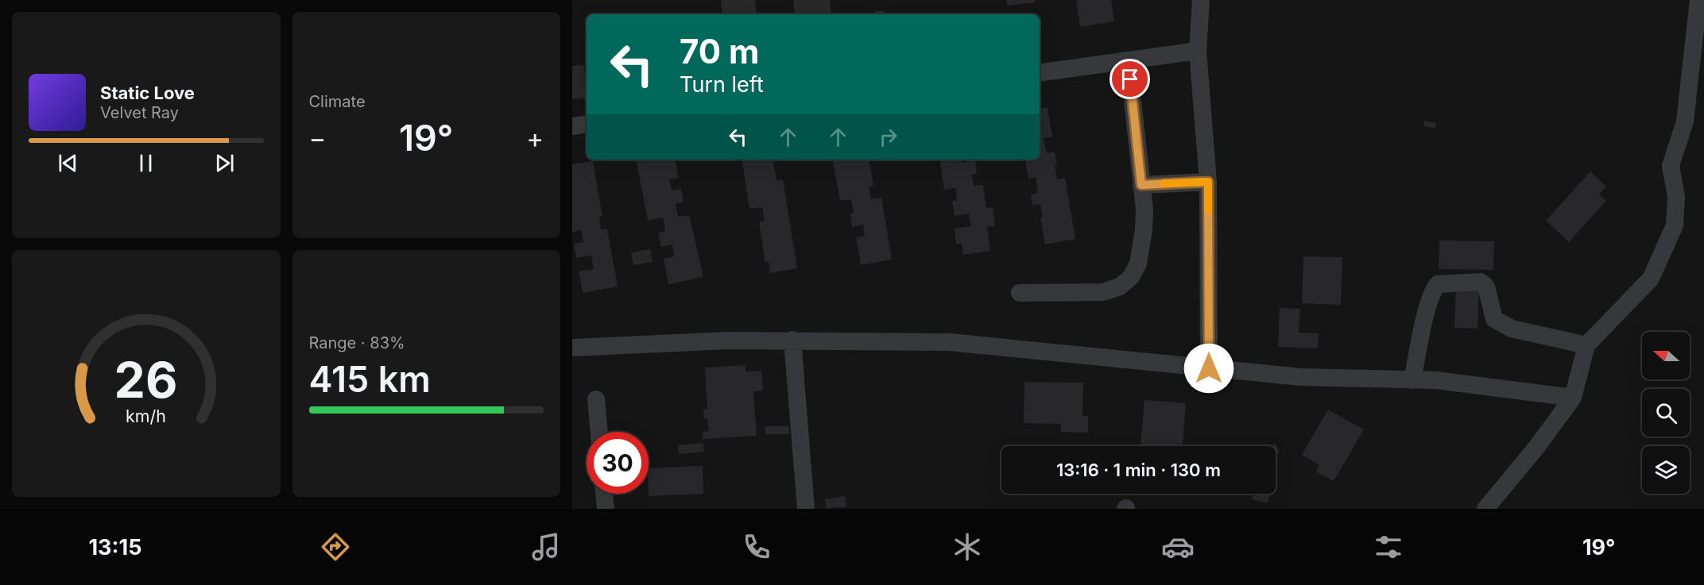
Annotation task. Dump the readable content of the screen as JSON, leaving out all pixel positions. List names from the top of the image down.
{
  "north": "left",
  "page": {
    "tile": [
      "Climate",
      ["Range · 83%", "415 km"]
    ],
    "turn": ["70 m", "Turn left"],
    "song": ["Static Love", "Velvet Ray"],
    "heat": ["−", "19°", "+"],
    "limit": "30",
    "trip": "13:16 · 1 min · 130 m",
    "tabs": ["13:15", "19°"],
    "gauge": ["26", "km/h"]
  }
}
